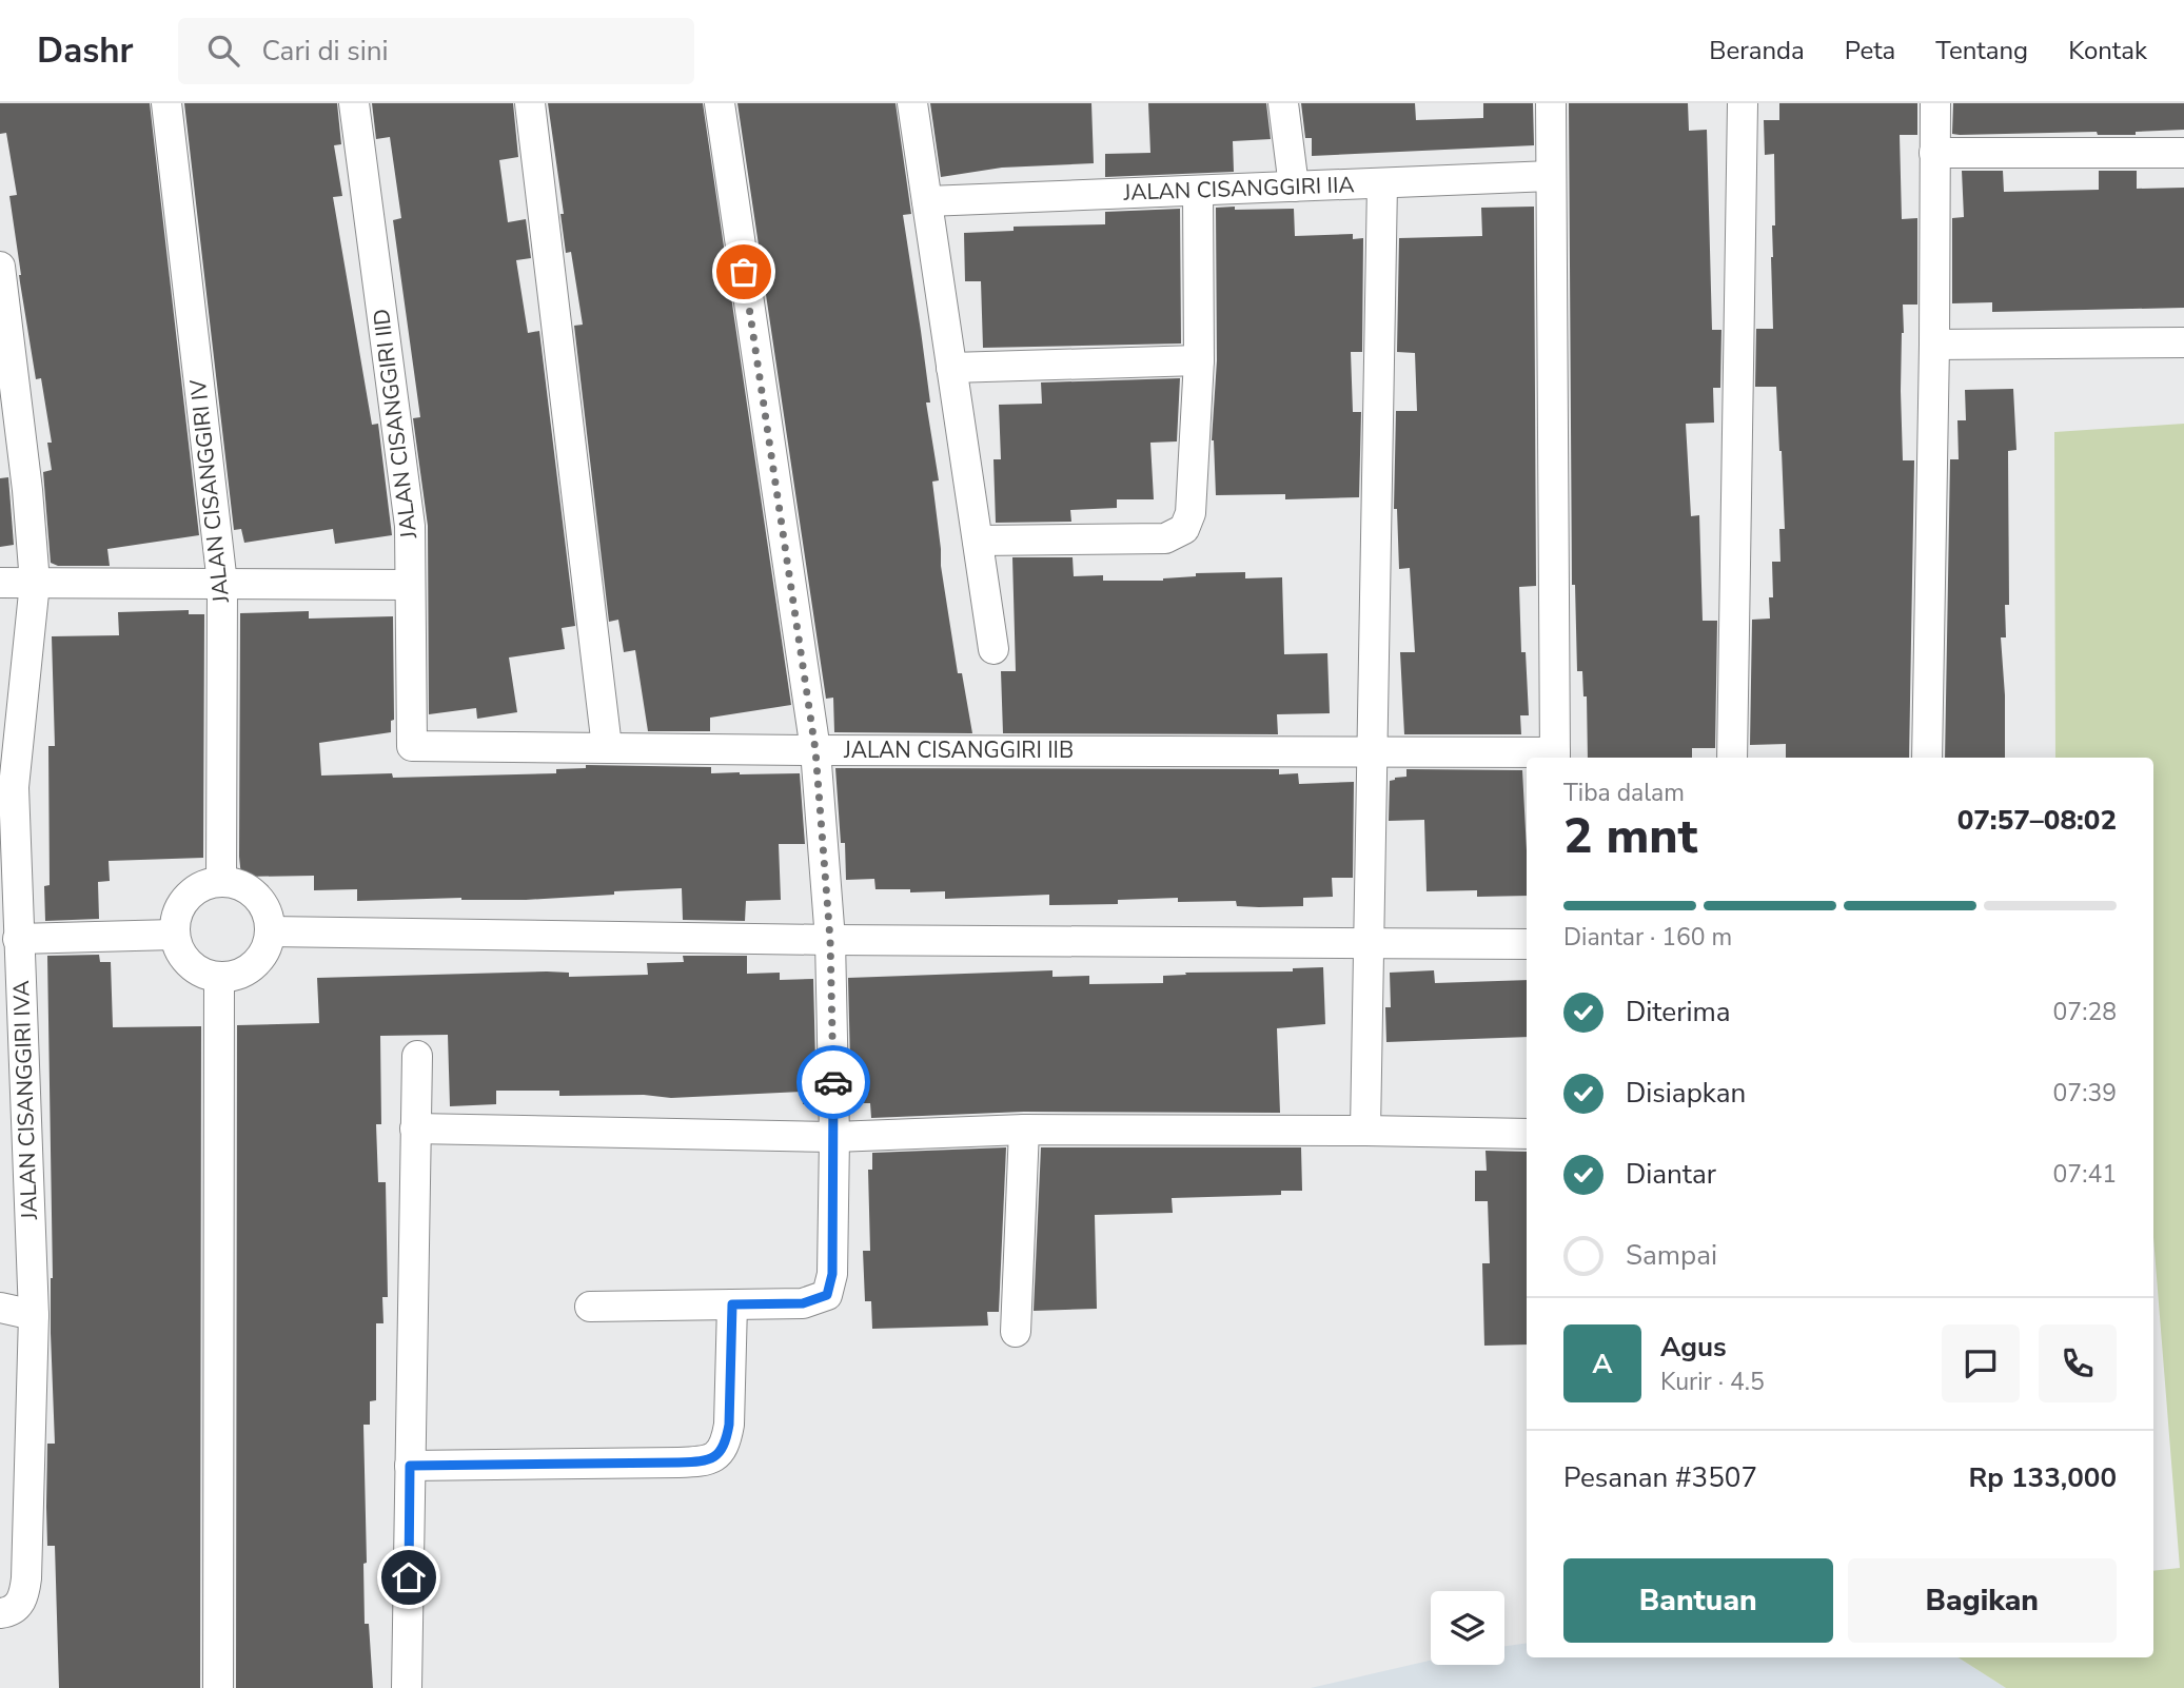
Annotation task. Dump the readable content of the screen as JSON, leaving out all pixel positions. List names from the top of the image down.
{
  "streets": {
    "street": [
      "JALAN CISANGGIRI IIA",
      "JALAN CISANGGIRI IID",
      "JALAN CISANGGIRI IV",
      "JALAN CISANGGIRI IIB",
      "JALAN CISANGGIRI IVA"
    ]
  },
  "crossings": [
    ["JALAN CISANGGIRI IID", "JALAN CISANGGIRI IIB"]
  ],
  "page": {
    "header": "Dashr",
    "search": "Cari di sini",
    "nav": [
      "Beranda",
      "Peta",
      "Tentang",
      "Kontak"
    ],
    "heading": ["2 mnt", "Tiba dalam", "07:57–08:02"],
    "panel": [
      "Agus",
      "Kurir · 4.5",
      "Pesanan #3507",
      "Rp 133,000"
    ],
    "bar": "Diantar · 160 m",
    "list": [
      ["Diterima", "07:28"],
      ["Disiapkan", "07:39"],
      ["Diantar", "07:41"],
      "Sampai"
    ],
    "round": "A",
    "buttons": ["Bantuan", "Bagikan"]
  }
}
